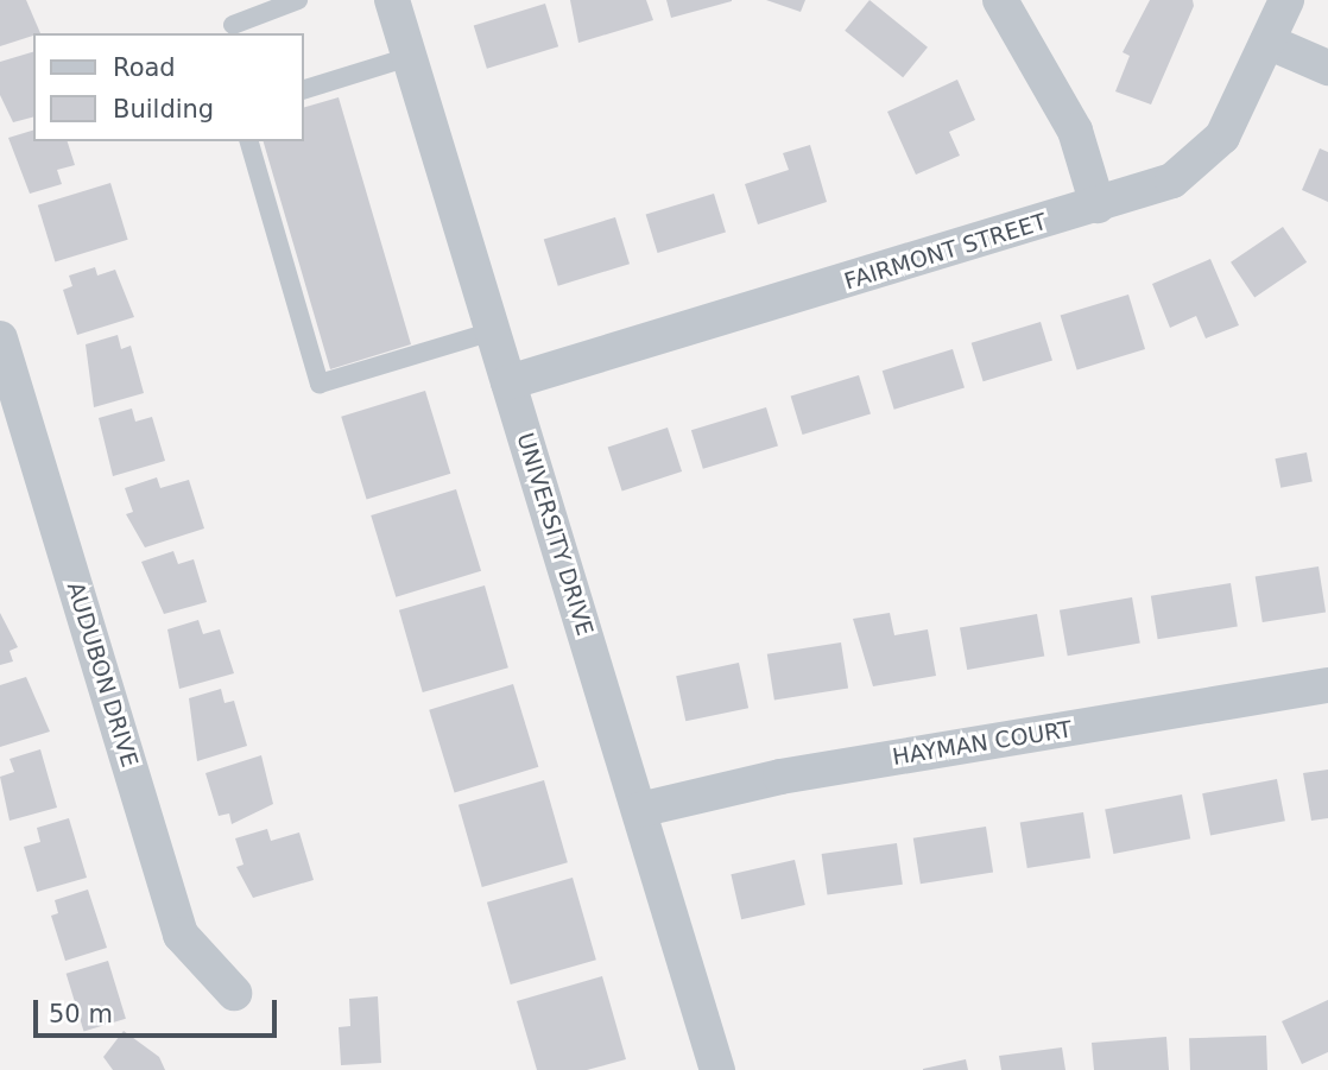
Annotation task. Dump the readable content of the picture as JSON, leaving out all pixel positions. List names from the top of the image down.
{
  "streets": {
    "street": [
      "FAIRMONT STREET",
      "UNIVERSITY DRIVE",
      "AUDUBON DRIVE",
      "HAYMAN COURT"
    ]
  },
  "crossings": [
    ["FAIRMONT STREET", "UNIVERSITY DRIVE"],
    ["UNIVERSITY DRIVE", "HAYMAN COURT"]
  ],
  "legend": ["Road", "Building"],
  "scale_bar": "50 m"
}
